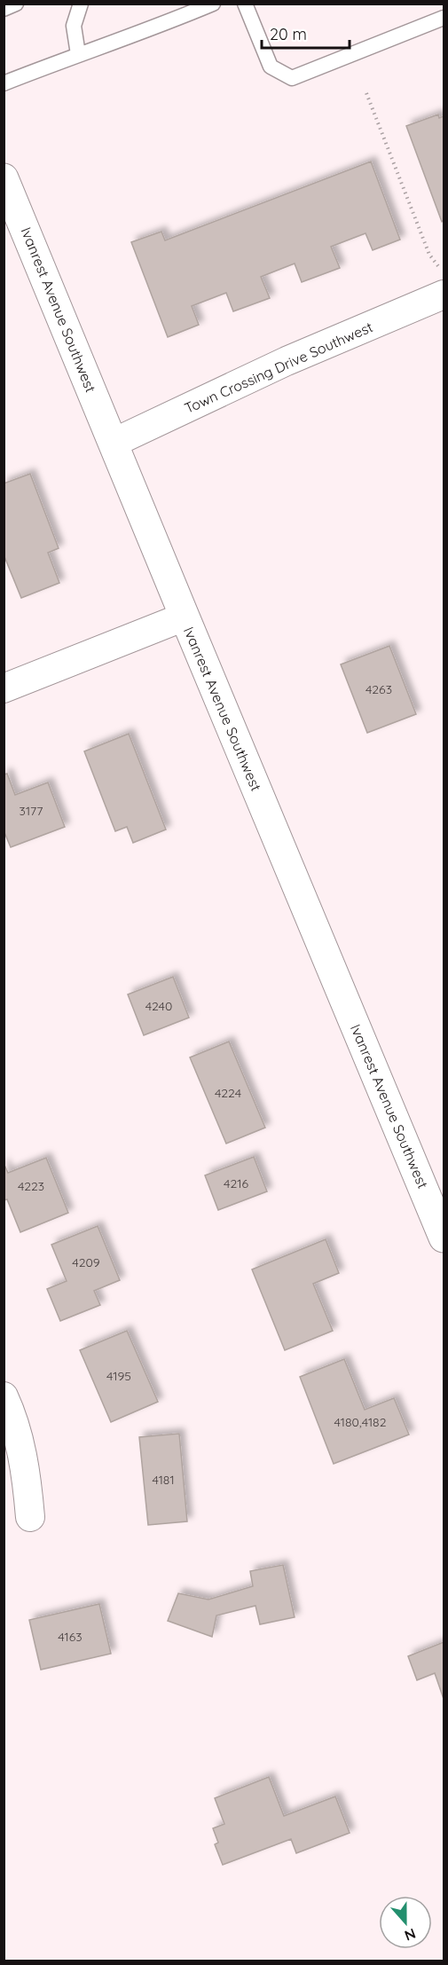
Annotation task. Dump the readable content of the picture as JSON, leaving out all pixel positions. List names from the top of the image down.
{
  "streets": {
    "street": ["Ivanrest Avenue Southwest", "Town Crossing Drive Southwest"]
  },
  "crossings": [
    ["Ivanrest Avenue Southwest", "Town Crossing Drive Southwest"]
  ],
  "house_numbers": [
    "4263",
    "3177",
    "4240",
    "4224",
    "4216",
    "4223",
    "4209",
    "4195",
    "4180,4182",
    "4181",
    "4163"
  ],
  "scale_bar": "20 m",
  "north": "bottom"
}
